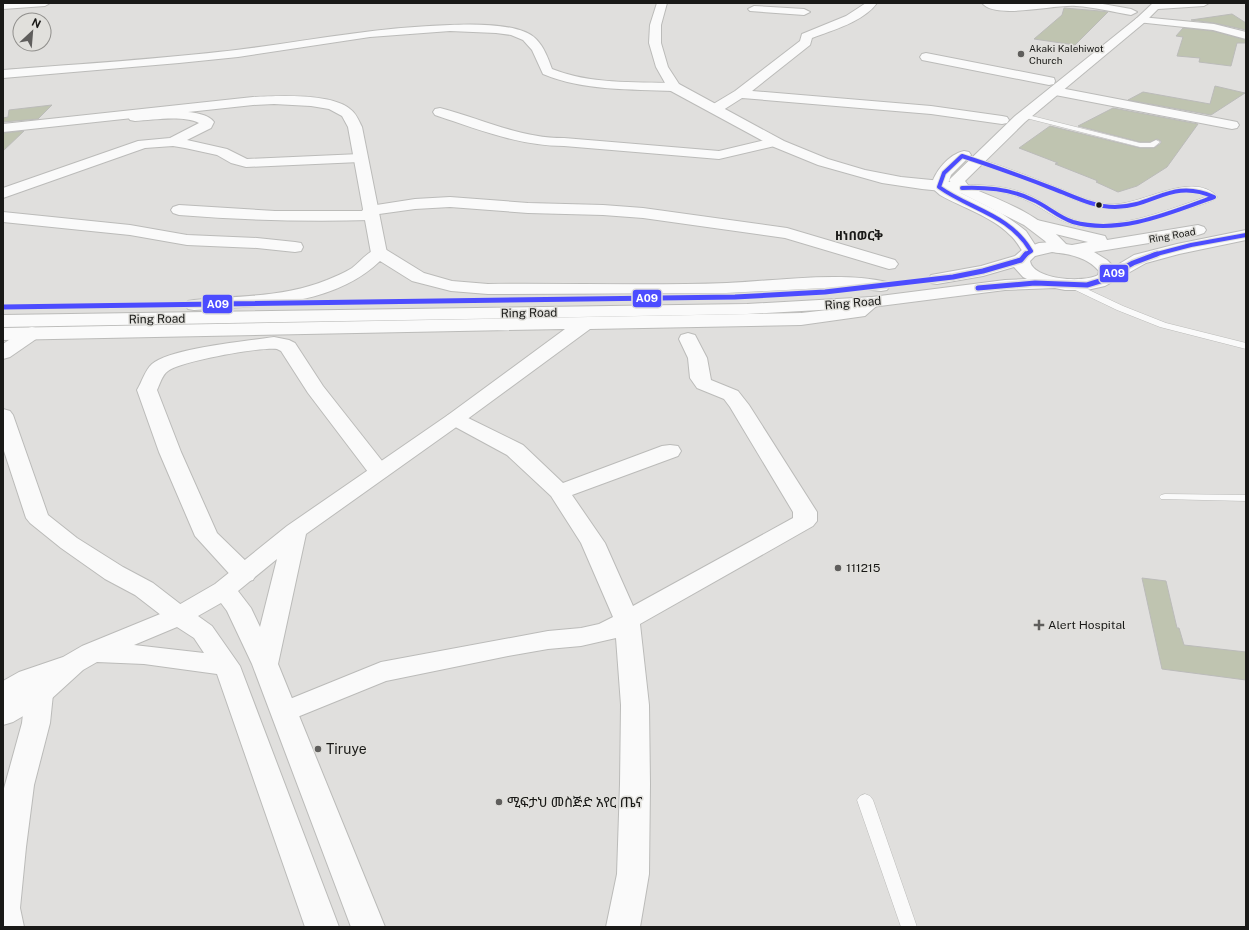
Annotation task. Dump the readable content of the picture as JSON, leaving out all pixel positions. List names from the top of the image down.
{
  "streets": {
    "main road": ["Ring Road"]
  },
  "districts": ["ዘነበወርቅ"],
  "places": {
    "other": [
      "Akaki Kalehiwot Church",
      "111215",
      "Tiruye",
      "ሚፍታህ መስጅድ አየር ጤና"
    ],
    "health": ["Alert Hospital"]
  },
  "lines": ["transit line A09"],
  "north": "top right"
}
